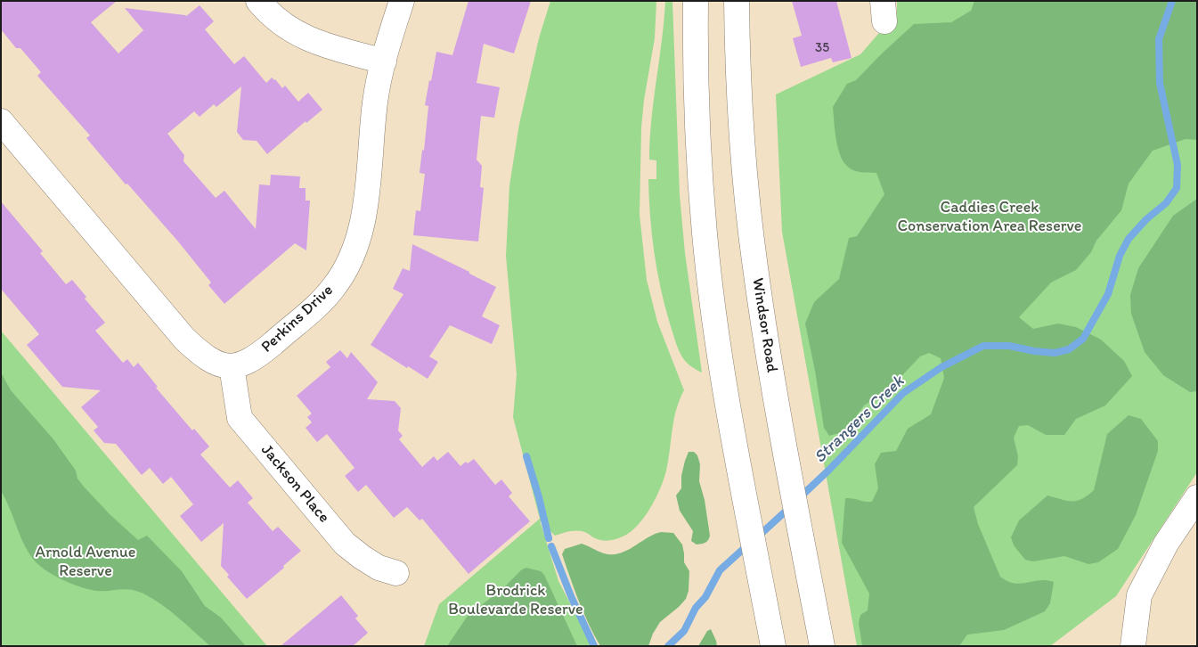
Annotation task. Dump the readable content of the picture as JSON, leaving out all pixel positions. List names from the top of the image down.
{
  "streets": {
    "street": ["Perkins Drive", "Windsor Road", "Jackson Place"]
  },
  "crossings": [
    ["Perkins Drive", "Jackson Place"]
  ],
  "water": ["Strangers Creek"],
  "parks": ["Caddies Creek Conservation Area Reserve", "Arnold Avenue Reserve", "Brodrick Boulevarde Reserve"],
  "house_numbers": ["35"]
}
